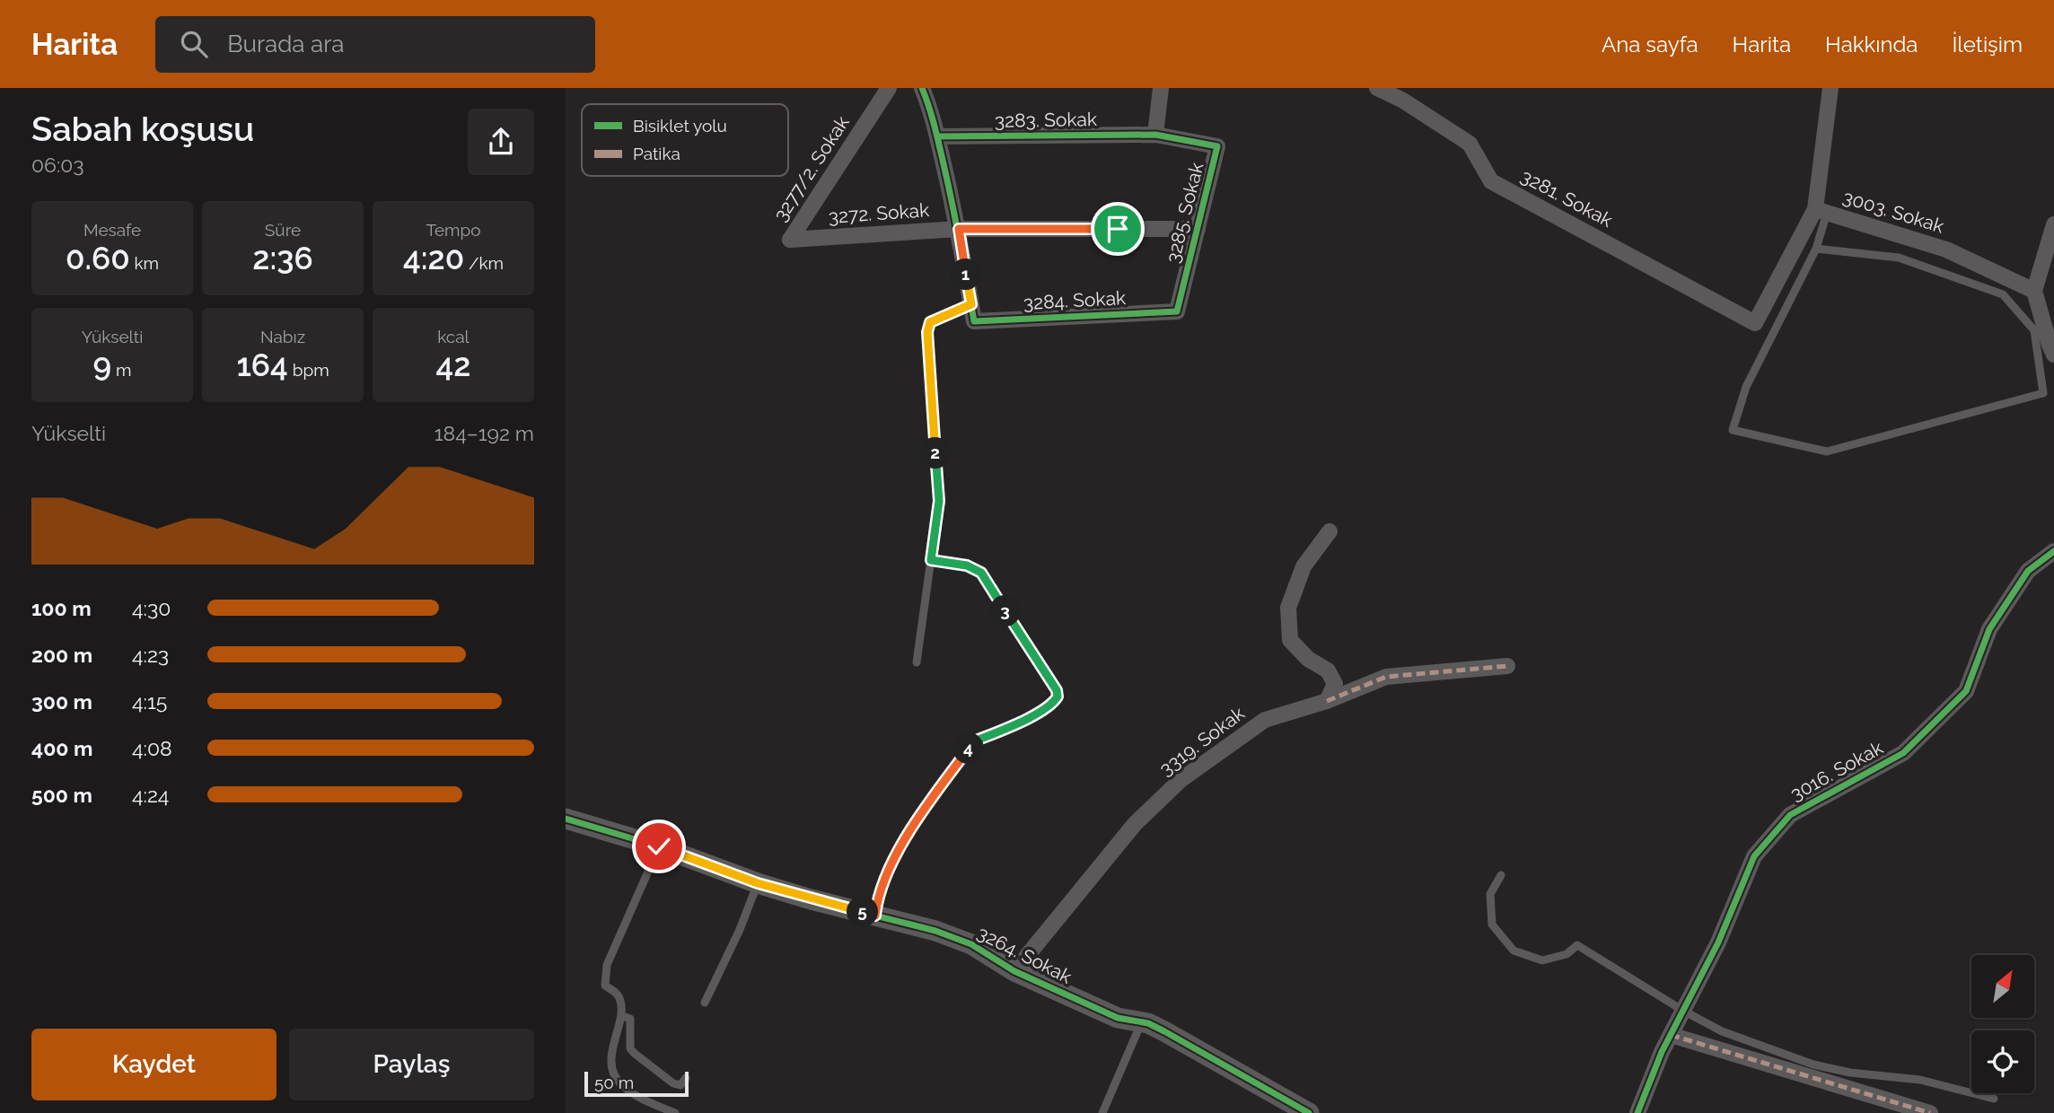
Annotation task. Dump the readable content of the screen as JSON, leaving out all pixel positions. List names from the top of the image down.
{
  "streets": {
    "street": [
      "3283. Sokak",
      "3277/2. Sokak",
      "3281. Sokak",
      "3003. Sokak",
      "3285. Sokak",
      "3272. Sokak",
      "3284. Sokak",
      "3319. Sokak",
      "3016. Sokak",
      "3264. Sokak"
    ]
  },
  "crossings": [
    ["3283. Sokak", "3285. Sokak"],
    ["3277/2. Sokak", "3272. Sokak"],
    ["3281. Sokak", "3003. Sokak"],
    ["3285. Sokak", "3272. Sokak"],
    ["3285. Sokak", "3284. Sokak"],
    ["3319. Sokak", "3264. Sokak"]
  ],
  "legend": ["Bisiklet yolu", "Patika"],
  "scale_bar": "50 m",
  "north": "top right",
  "page": {
    "header": "Harita",
    "search": "Burada ara",
    "nav": [
      "Ana sayfa",
      "Harita",
      "Hakkında",
      "İletişim"
    ],
    "heading": ["Sabah koşusu", "06:03"],
    "stats": [
      ["Mesafe", "0.60 km"],
      ["Süre", "2:36"],
      ["Tempo", "4:20 /km"],
      ["Yükselti", "9 m"],
      ["Nabız", "164 bpm"],
      ["kcal", "42"]
    ],
    "pins": [
      "1",
      "2",
      "3",
      "4",
      "5"
    ],
    "chart": ["Yükselti", "184–192 m"],
    "list": [
      {
        "name": "100 m",
        "note": "4:30"
      },
      {
        "name": "200 m",
        "note": "4:23"
      },
      {
        "name": "300 m",
        "note": "4:15"
      },
      {
        "name": "400 m",
        "note": "4:08"
      },
      {
        "name": "500 m",
        "note": "4:24"
      }
    ],
    "buttons": ["Kaydet", "Paylaş"],
    "scale": "50 m"
  }
}
